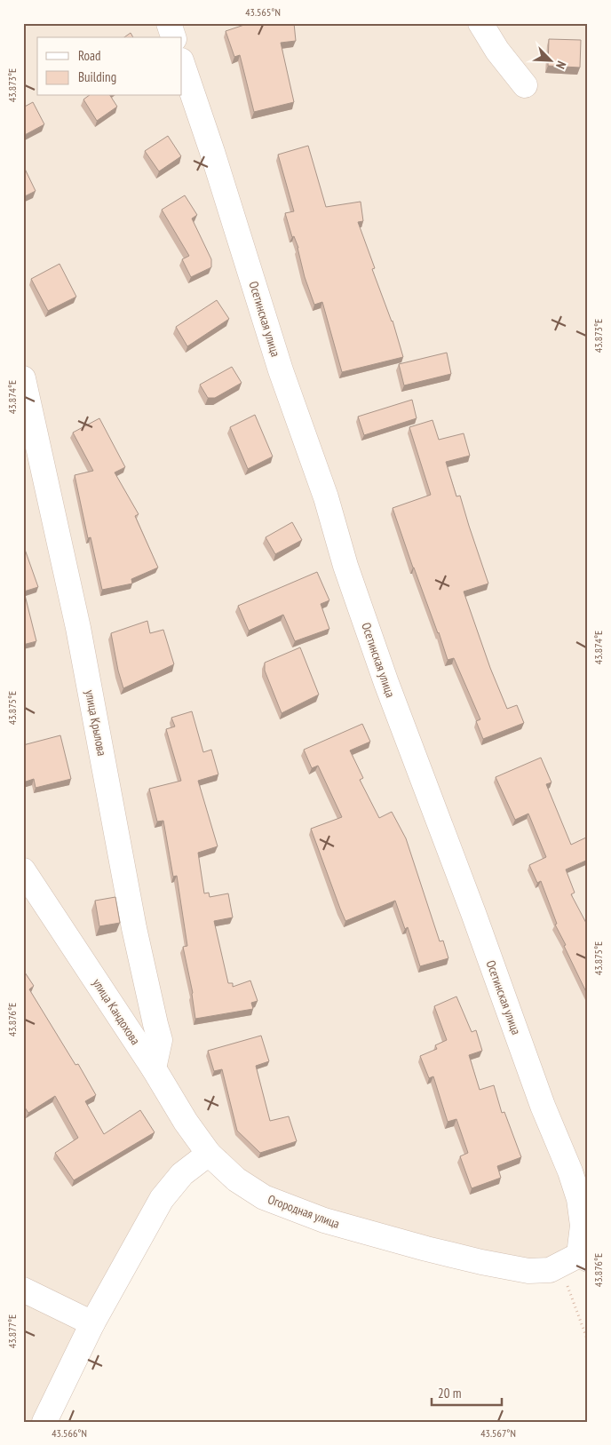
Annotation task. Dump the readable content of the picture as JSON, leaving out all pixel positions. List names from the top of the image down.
{
  "streets": {
    "street": [
      "Осетинская улица",
      "улица Крылова",
      "улица Кандохова",
      "Огородная улица"
    ]
  },
  "crossings": [
    ["Осетинская улица", "Огородная улица"],
    ["улица Крылова", "улица Кандохова"],
    ["улица Кандохова", "Огородная улица"]
  ],
  "legend": ["Road", "Building"],
  "scale_bar": "20 m",
  "north": "bottom right",
  "coordinates": [
    "43.565°N",
    "43.873°E",
    "43.874°E",
    "43.875°E",
    "43.876°E",
    "43.877°E",
    "43.566°N",
    "43.567°N"
  ]
}
